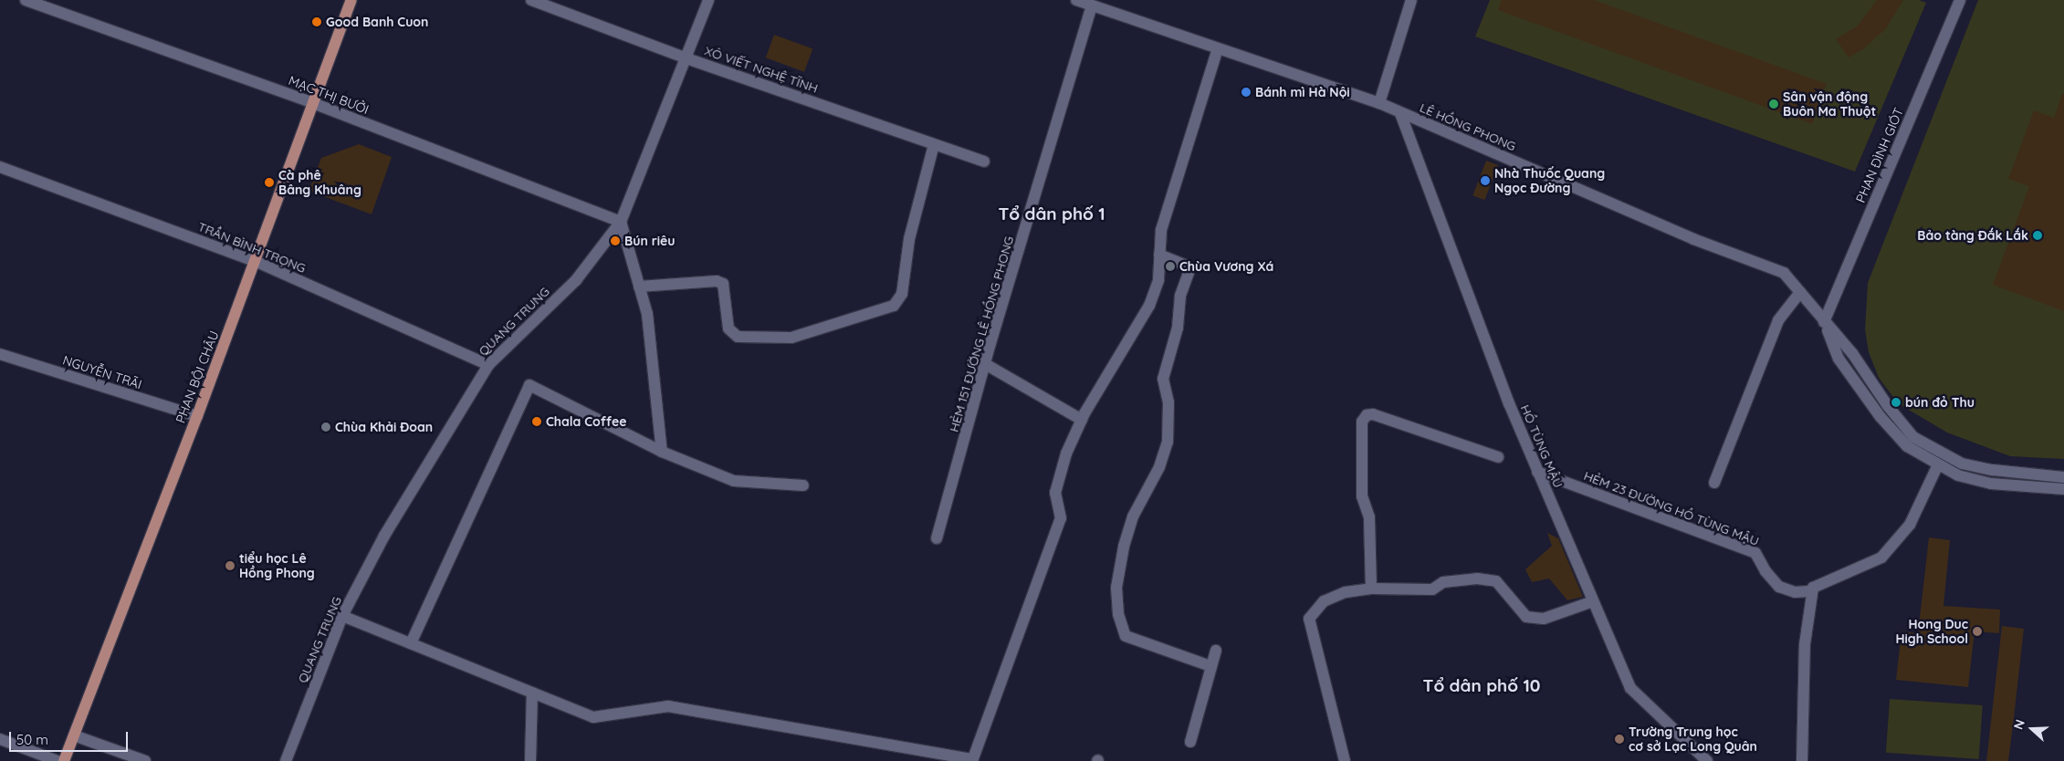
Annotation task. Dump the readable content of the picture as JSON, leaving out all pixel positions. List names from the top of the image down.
{
  "streets": {
    "main road": ["PHAN BỘI CHÂU"],
    "street": [
      "XÔ VIẾT NGHỆ TĨNH",
      "MẠC THỊ BƯỞI",
      "LÊ HỒNG PHONG",
      "PHAN ĐÌNH GIÓT",
      "TRẦN BÌNH TRỌNG",
      "QUANG TRUNG",
      "HẺM 151 ĐƯỜNG LÊ HỒNG PHONG",
      "NGUYỄN TRÃI",
      "HỒ TÙNG MẬU",
      "HẺM 23 ĐƯỜNG HỒ TÙNG MẬU"
    ]
  },
  "crossings": [
    ["XÔ VIẾT NGHỆ TĨNH", "QUANG TRUNG"],
    ["MẠC THỊ BƯỞI", "QUANG TRUNG"],
    ["MẠC THỊ BƯỞI", "PHAN BỘI CHÂU"],
    ["LÊ HỒNG PHONG", "PHAN ĐÌNH GIÓT"],
    ["LÊ HỒNG PHONG", "HẺM 151 ĐƯỜNG LÊ HỒNG PHONG"],
    ["LÊ HỒNG PHONG", "HỒ TÙNG MẬU"],
    ["TRẦN BÌNH TRỌNG", "QUANG TRUNG"],
    ["TRẦN BÌNH TRỌNG", "PHAN BỘI CHÂU"],
    ["NGUYỄN TRÃI", "PHAN BỘI CHÂU"],
    ["HỒ TÙNG MẬU", "HẺM 23 ĐƯỜNG HỒ TÙNG MẬU"]
  ],
  "districts": ["Tổ dân phố 1", "Tổ dân phố 10"],
  "places": [
    "Good Banh Cuon",
    "Bánh mì Hà Nội",
    "Sân vận động Buôn Ma Thuột",
    "Nhà Thuốc Quang Ngọc Đường",
    "Cà phê Bâng Khuâng",
    "Bảo tàng Đắk Lắk",
    "Bún riêu",
    "Chùa Vương Xá",
    "bún đỏ Thu",
    "Chala Coffee",
    "Chùa Khải Đoan",
    "tiểu học Lê Hồng Phong",
    "Hong Duc High School",
    "Trường Trung học cơ sở Lạc Long Quân"
  ],
  "scale_bar": "50 m",
  "north": "left"
}
